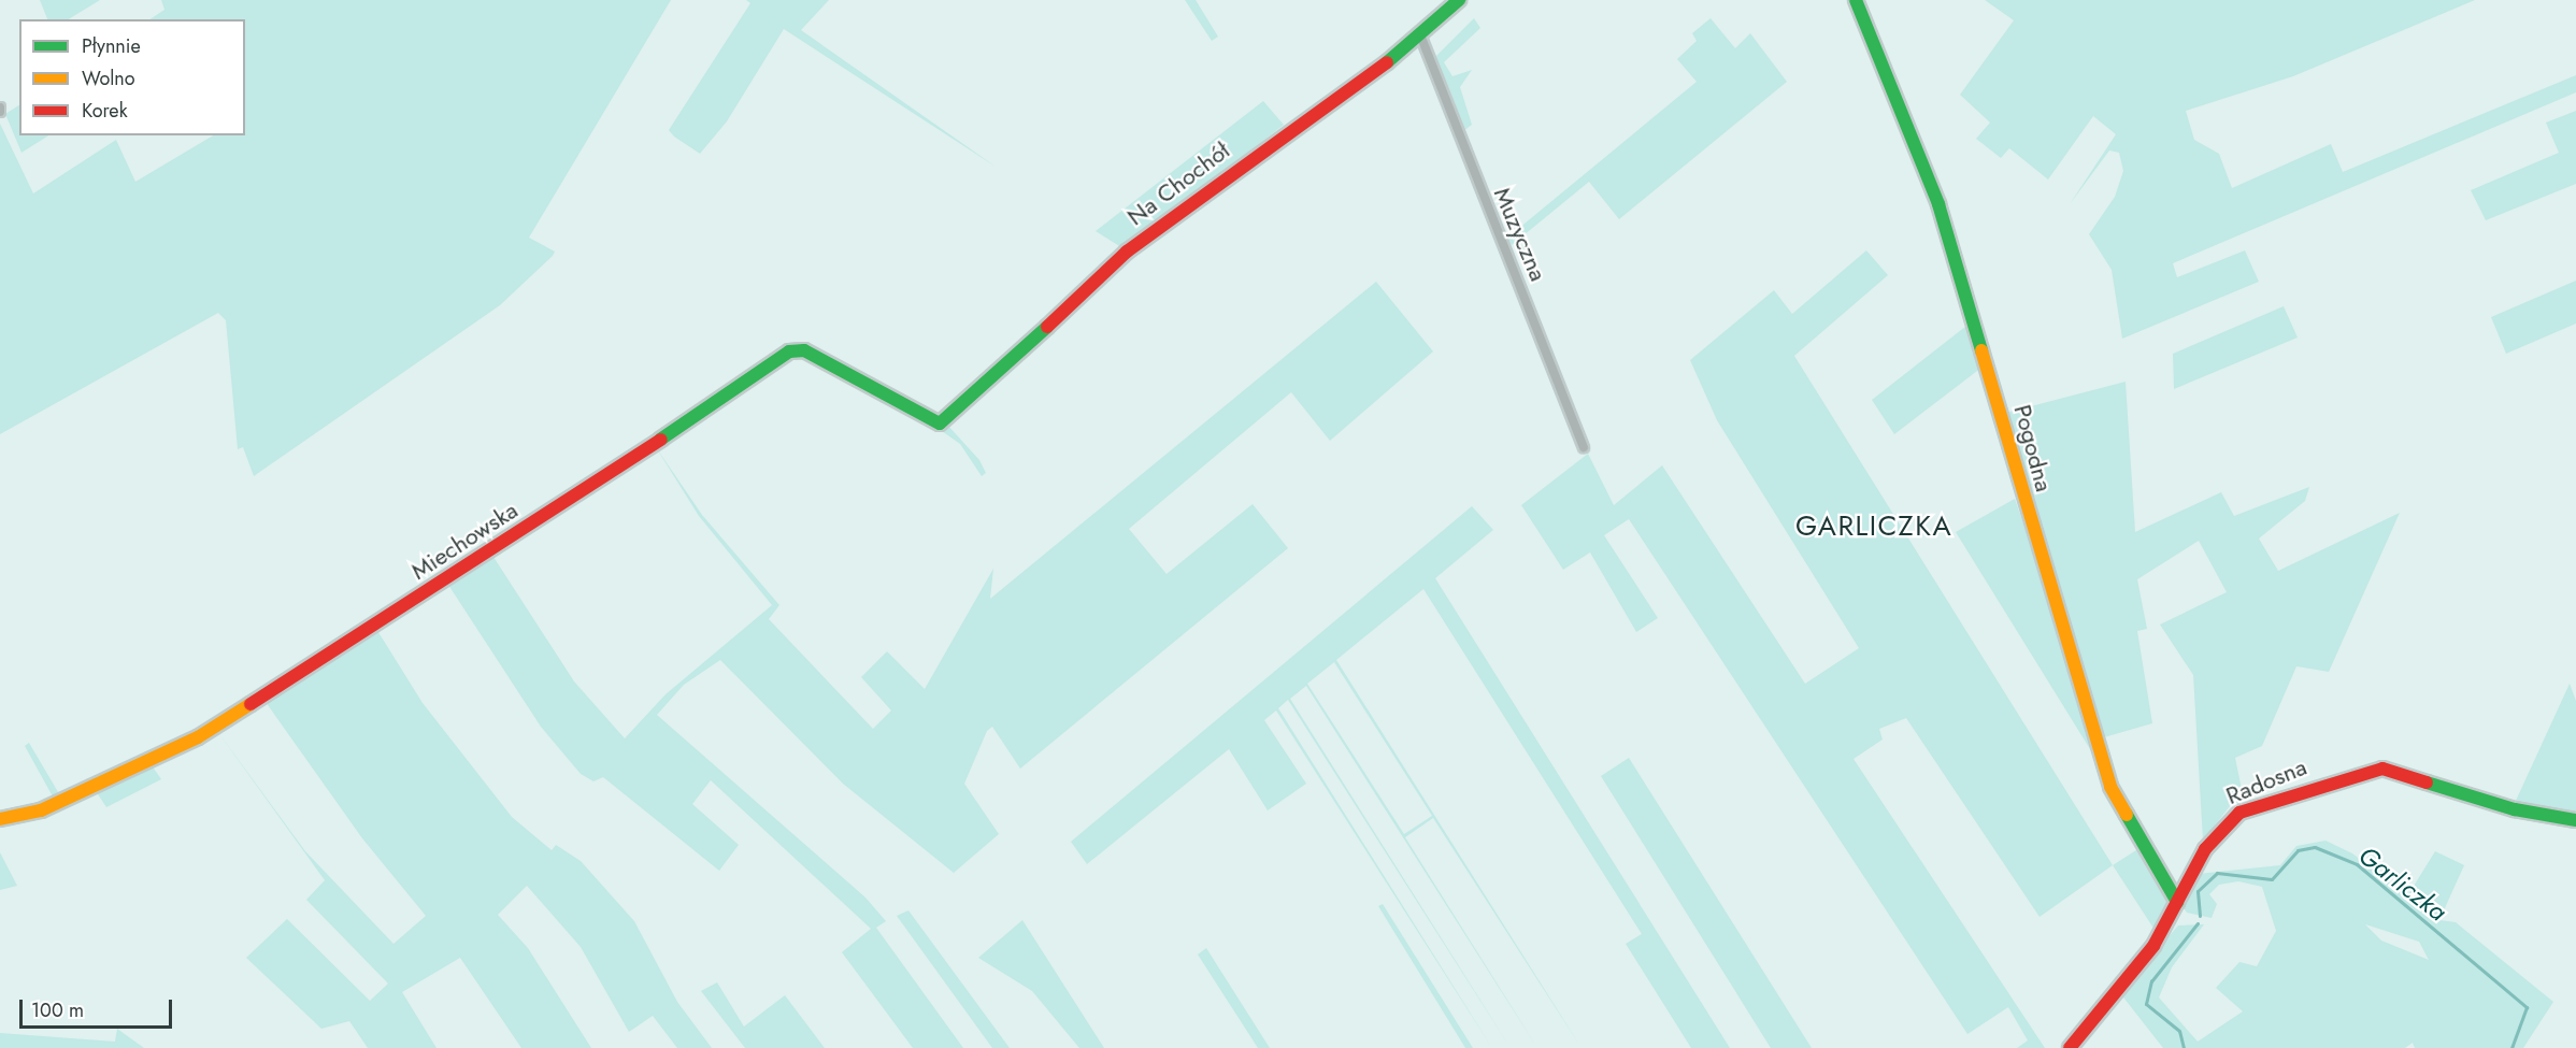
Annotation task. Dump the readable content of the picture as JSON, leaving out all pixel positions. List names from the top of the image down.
{
  "streets": {
    "street": [
      "Na Chochół",
      "Muzyczna",
      "Pogodna",
      "Miechowska",
      "Radosna"
    ]
  },
  "crossings": [
    ["Na Chochół", "Muzyczna"],
    ["Na Chochół", "Miechowska"],
    ["Pogodna", "Radosna"]
  ],
  "districts": ["GARLICZKA"],
  "water": ["Garliczka"],
  "legend": ["Płynnie", "Wolno", "Korek"],
  "scale_bar": "100 m"
}
